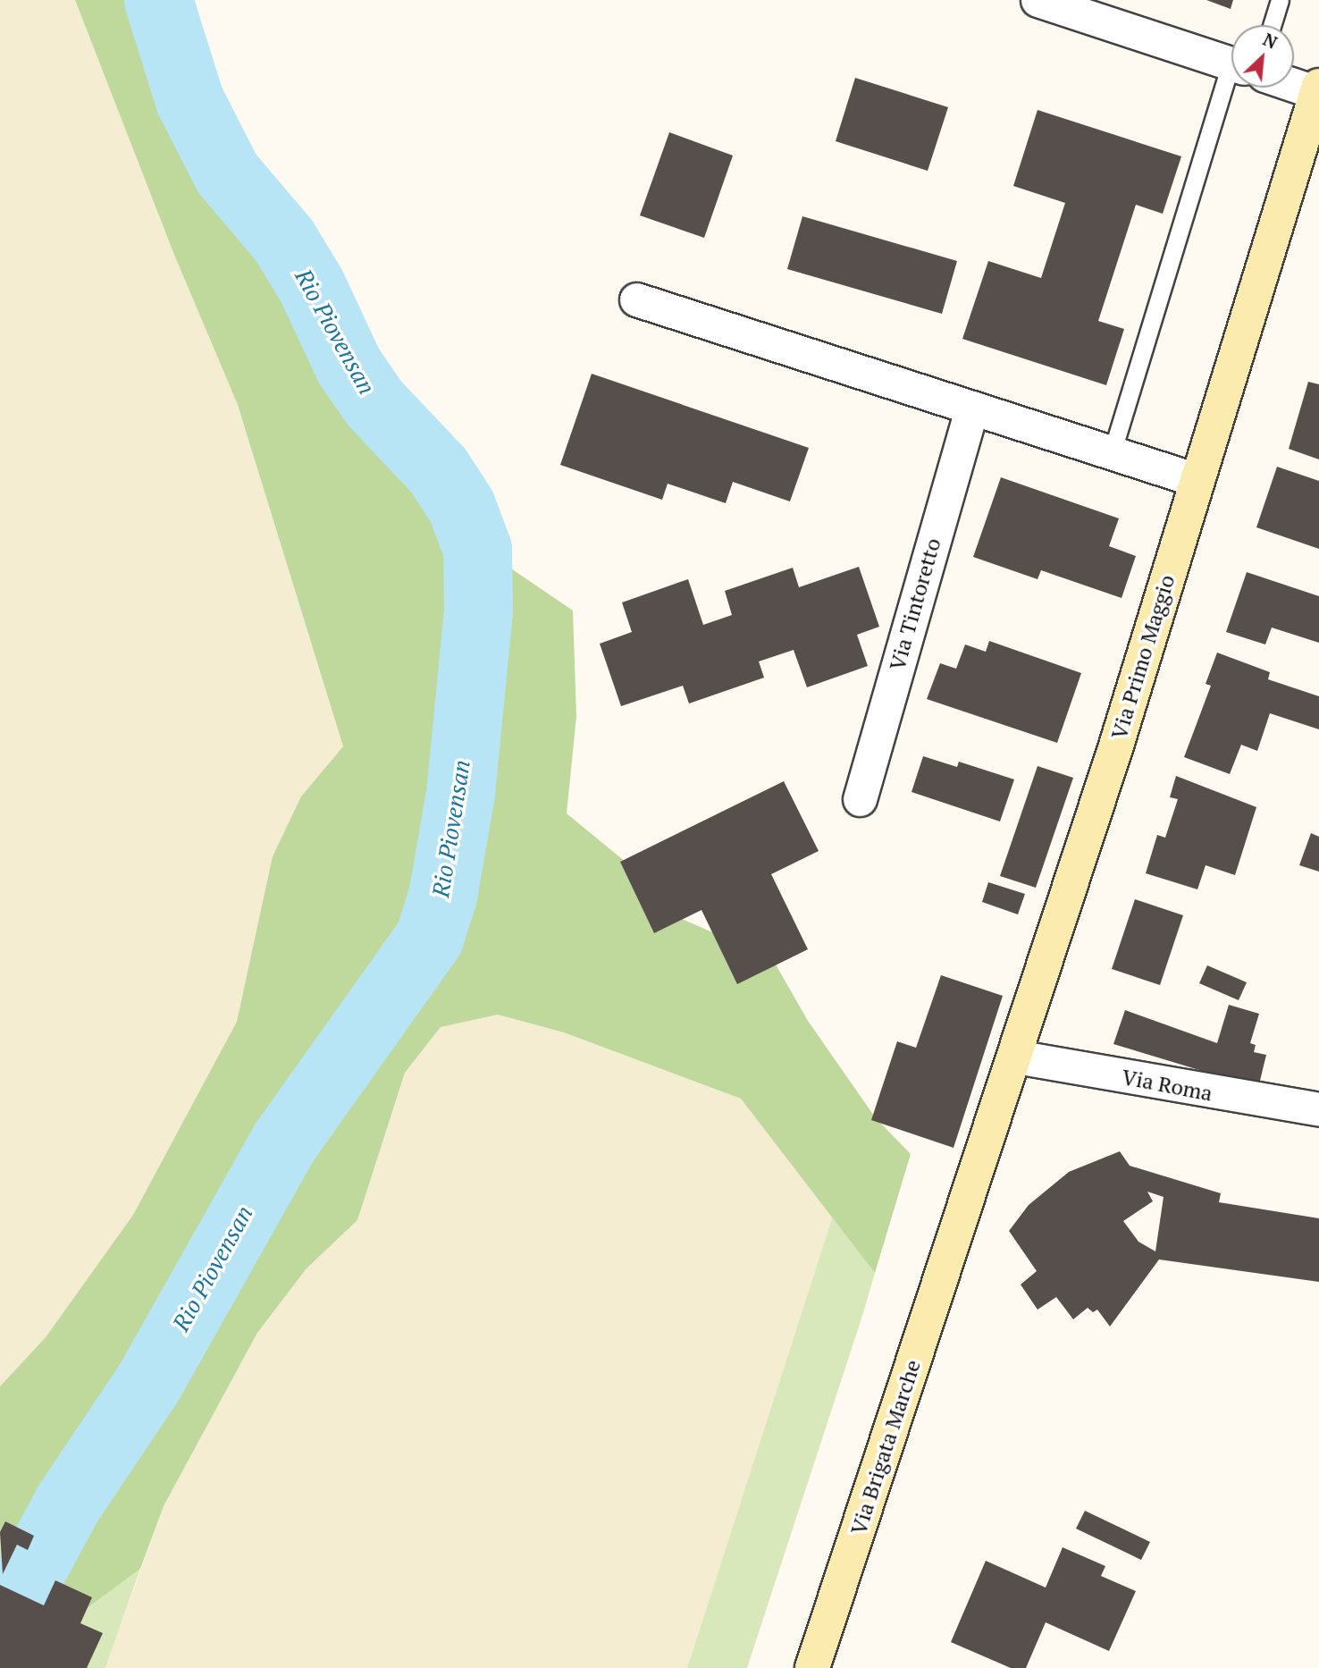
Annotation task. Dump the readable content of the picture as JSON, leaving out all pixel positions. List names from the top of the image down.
{
  "streets": {
    "street": [
      "Via Tintoretto",
      "Via Primo Maggio",
      "Via Roma",
      "Via Brigata Marche"
    ]
  },
  "crossings": [
    ["Via Primo Maggio", "Via Roma"],
    ["Via Primo Maggio", "Via Brigata Marche"]
  ],
  "water": ["Rio Piovensan"],
  "north": "top right"
}
